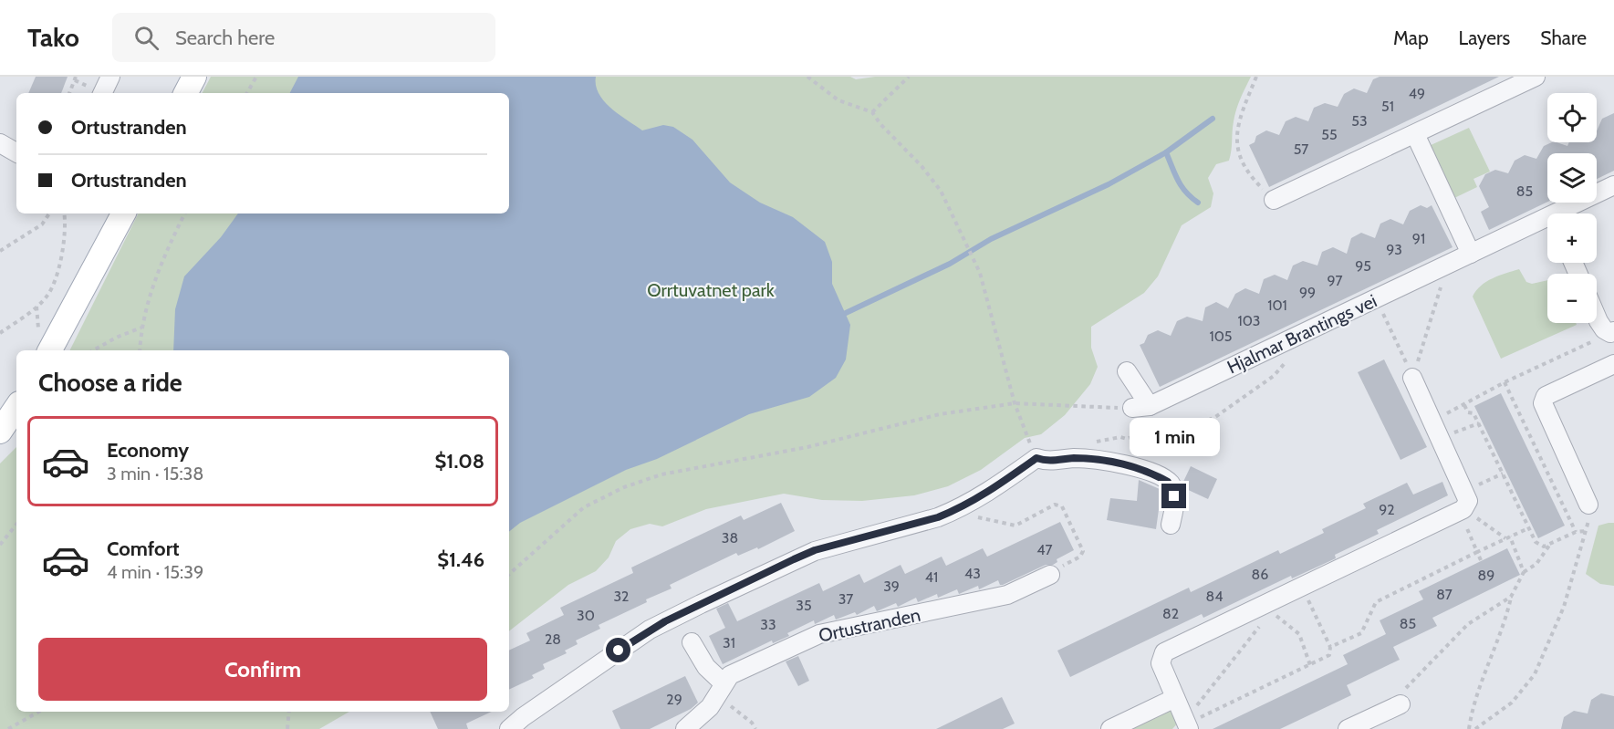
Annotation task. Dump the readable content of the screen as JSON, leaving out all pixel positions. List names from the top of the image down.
{
  "streets": {
    "street": ["Hjalmar Brantings vei", "Ortustranden"]
  },
  "parks": ["Orrtuvatnet park"],
  "house_numbers": [
    "49",
    "51",
    "53",
    "55",
    "57",
    "85",
    "91",
    "93",
    "95",
    "97",
    "99",
    "101",
    "103",
    "105",
    "92",
    "38",
    "47",
    "43",
    "86",
    "89",
    "41",
    "39",
    "87",
    "32",
    "84",
    "37",
    "35",
    "82",
    "30",
    "85",
    "33",
    "28",
    "31",
    "29"
  ],
  "page": {
    "header": "Tako",
    "search": "Search here",
    "nav": ["Map", "Layers", "Share"],
    "map_buttons": ["+", "−"],
    "banner": ["Ortustranden", "Ortustranden"],
    "heading": "Choose a ride",
    "list": [
      {
        "name": "Economy",
        "note": "3 min · 15:38",
        "value": "$1.08"
      },
      {
        "name": "Comfort",
        "note": "4 min · 15:39",
        "value": "$1.46"
      }
    ],
    "bubble": "1 min",
    "buttons": "Confirm"
  }
}
